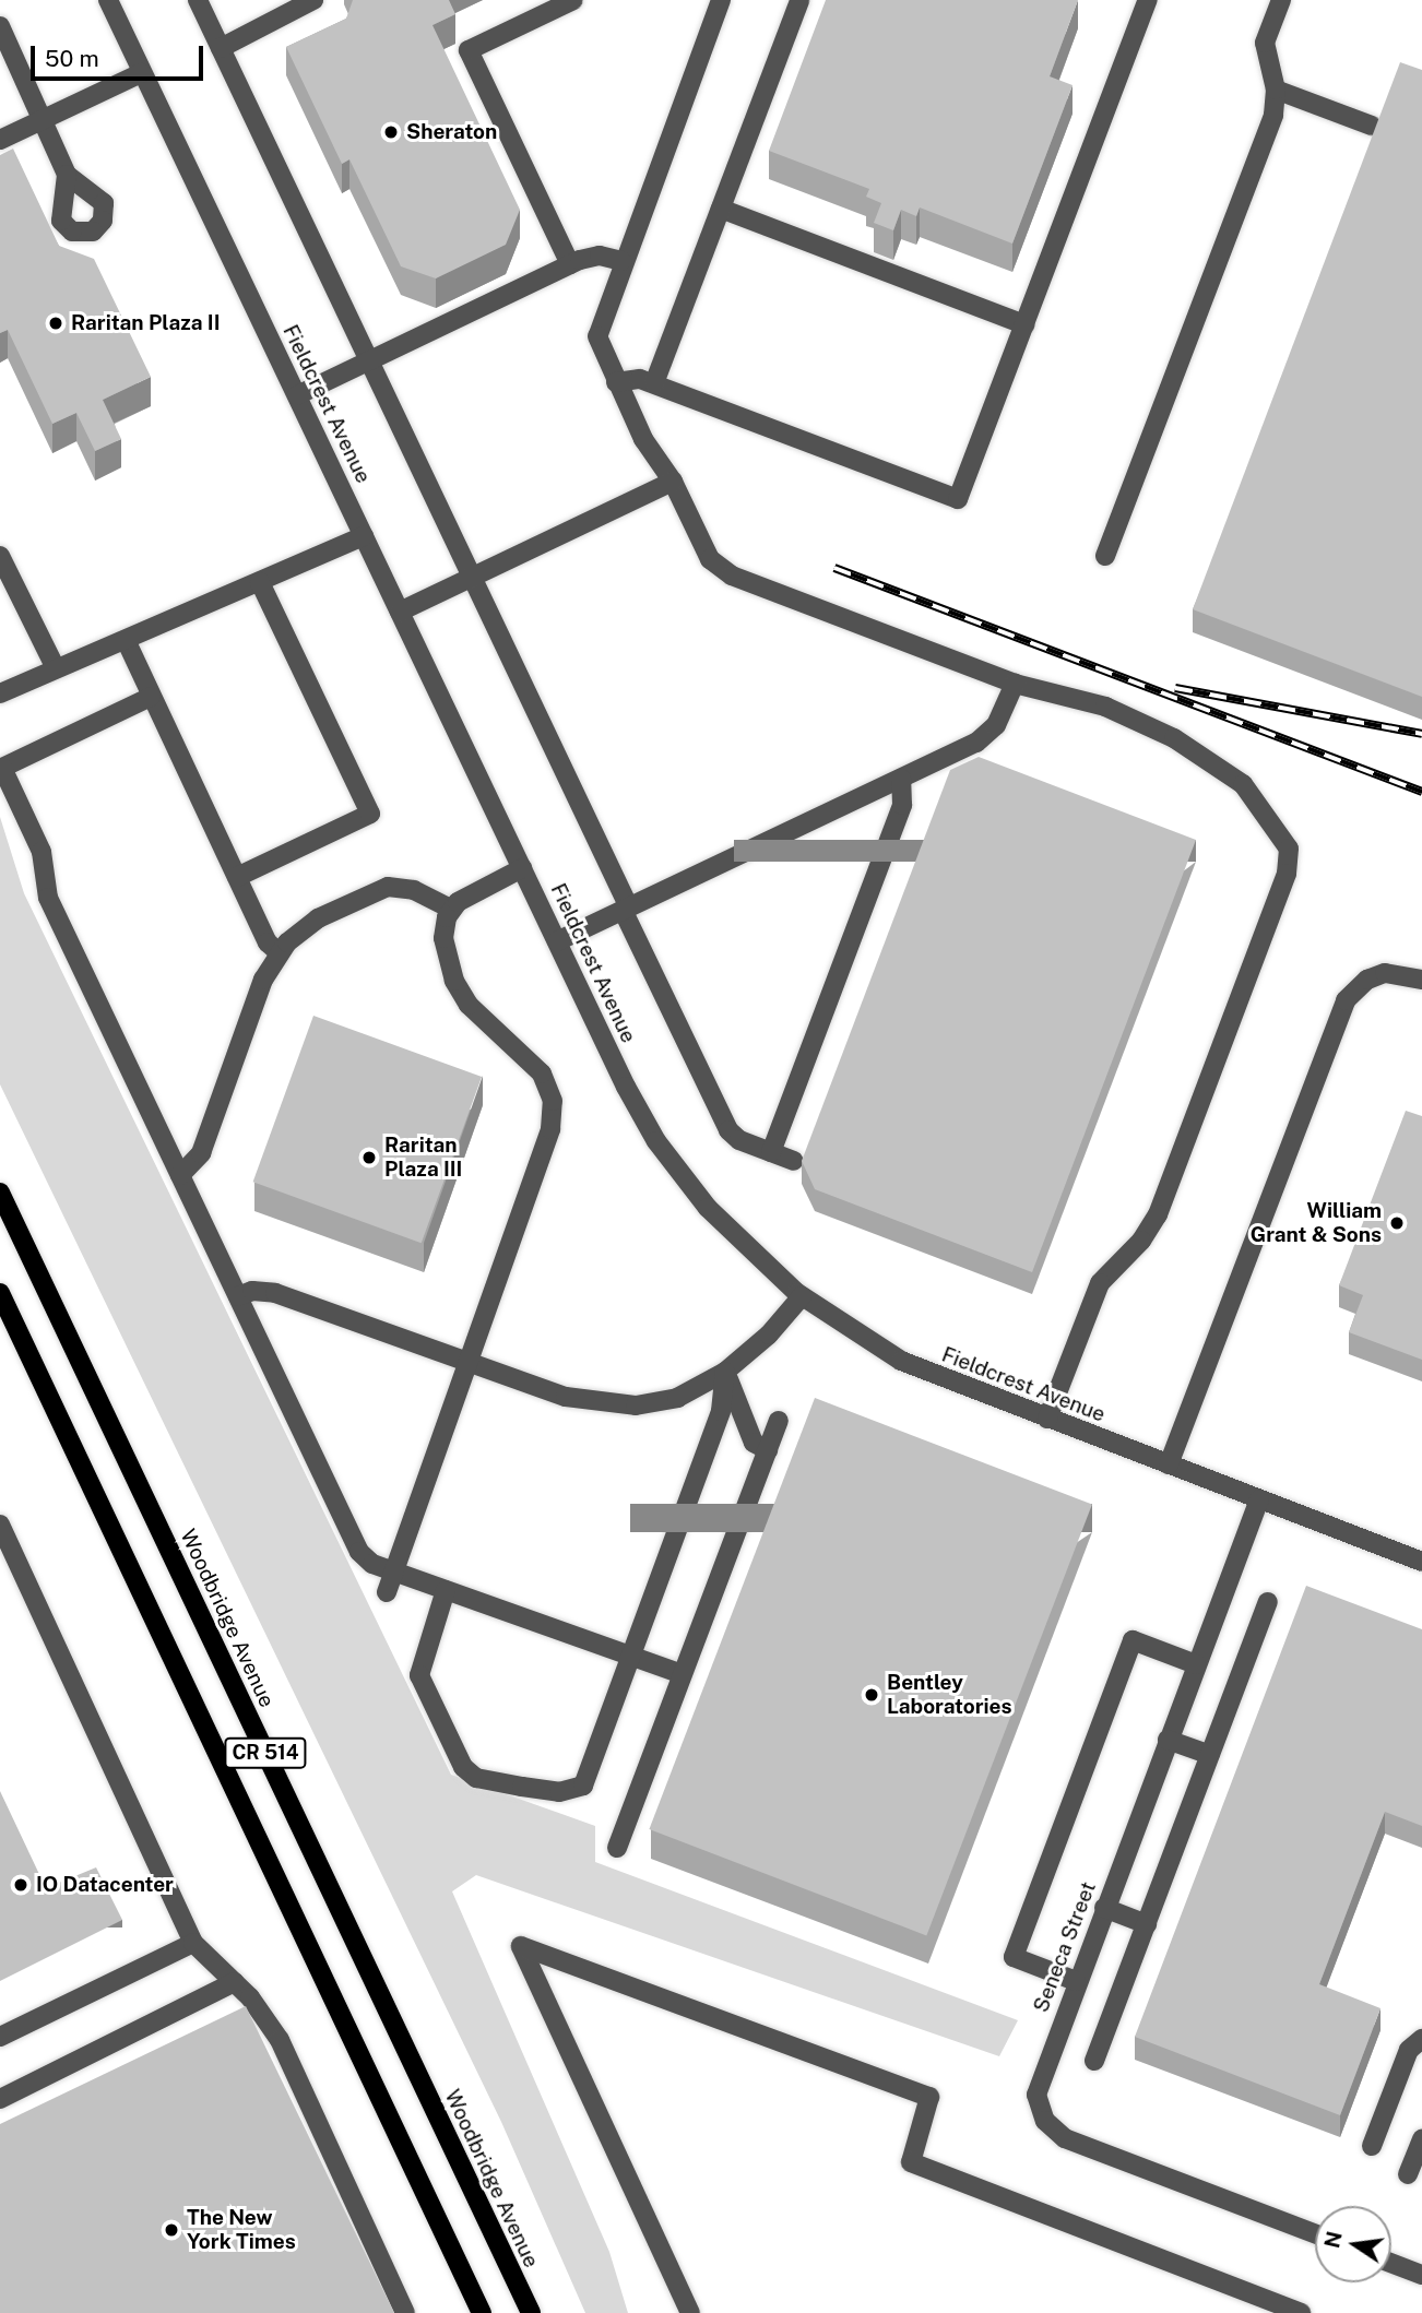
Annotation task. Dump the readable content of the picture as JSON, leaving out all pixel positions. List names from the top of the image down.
{
  "streets": {
    "main road": ["Woodbridge Avenue", "CR 514"],
    "street": ["Fieldcrest Avenue", "Seneca Street"]
  },
  "crossings": [
    ["Fieldcrest Avenue", "Seneca Street"]
  ],
  "places": [
    "Sheraton",
    "Raritan Plaza II",
    "Raritan Plaza III",
    "William Grant & Sons",
    "Bentley Laboratories",
    "IO Datacenter",
    "The New York Times"
  ],
  "scale_bar": "50 m",
  "north": "left"
}
